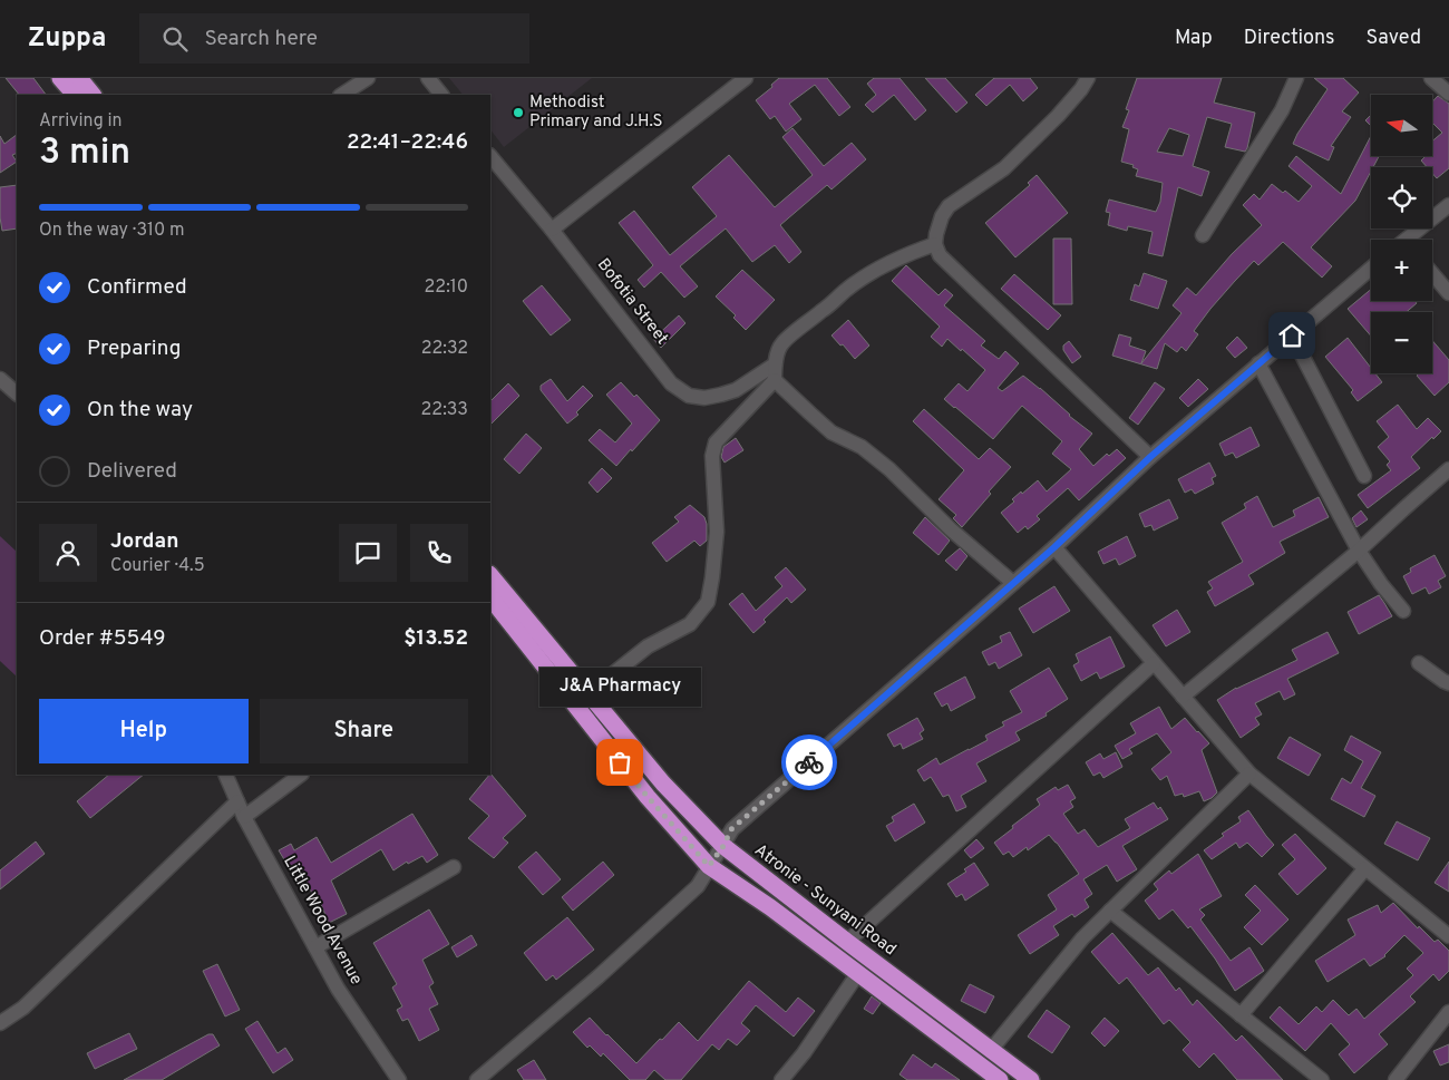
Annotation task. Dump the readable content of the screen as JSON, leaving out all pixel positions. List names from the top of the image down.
{
  "streets": {
    "highway": ["Atronie - Sunyani Road"],
    "street": ["Bofotia Street", "Little Wood Avenue"]
  },
  "places": ["Methodist Primary and J.H.S", "J&A Pharmacy"],
  "north": "left",
  "page": {
    "header": "Zuppa",
    "search": "Search here",
    "nav": ["Map", "Directions", "Saved"],
    "map_buttons": ["+", "−"],
    "heading": ["3 min", "Arriving in", "22:41–22:46"],
    "panel": [
      "Jordan",
      "Courier · 4.5",
      "Order #5549",
      "$13.52"
    ],
    "bar": "On the way · 310 m",
    "list": [
      ["Confirmed", "22:10"],
      ["Preparing", "22:32"],
      ["On the way", "22:33"],
      "Delivered"
    ],
    "bubble": "J&A Pharmacy",
    "buttons": ["Help", "Share"]
  }
}
